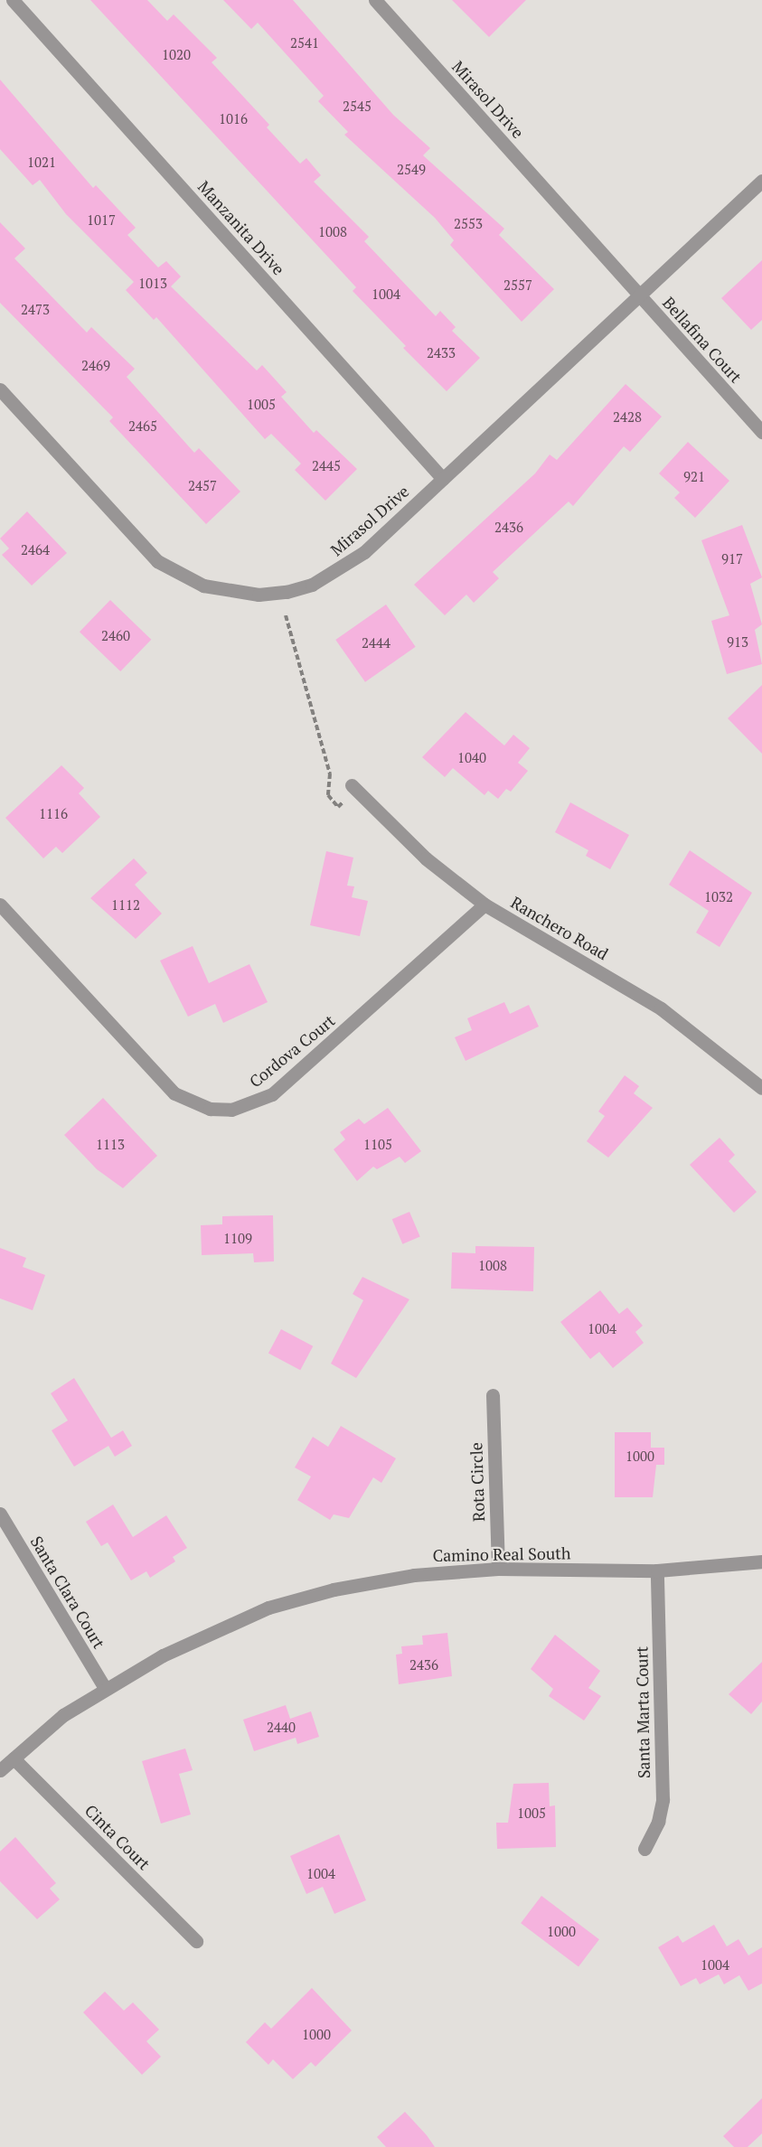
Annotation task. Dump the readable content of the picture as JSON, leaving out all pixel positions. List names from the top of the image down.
{
  "streets": {
    "street": [
      "Mirasol Drive",
      "Manzanita Drive",
      "Bellafina Court",
      "Ranchero Road",
      "Cordova Court",
      "Rota Circle",
      "Camino Real South",
      "Santa Clara Court",
      "Santa Marta Court",
      "Cinta Court"
    ]
  },
  "crossings": [
    ["Mirasol Drive", "Manzanita Drive"],
    ["Mirasol Drive", "Bellafina Court"],
    ["Ranchero Road", "Cordova Court"],
    ["Rota Circle", "Camino Real South"],
    ["Camino Real South", "Santa Clara Court"],
    ["Camino Real South", "Santa Marta Court"],
    ["Camino Real South", "Cinta Court"]
  ],
  "house_numbers": [
    "2541",
    "1020",
    "2545",
    "1016",
    "1021",
    "2549",
    "1017",
    "2553",
    "1008",
    "1013",
    "2557",
    "1004",
    "2473",
    "2433",
    "2469",
    "1005",
    "2428",
    "2465",
    "2445",
    "921",
    "2457",
    "2436",
    "2464",
    "917",
    "2460",
    "913",
    "2444",
    "1040",
    "1116",
    "1032",
    "1112",
    "1113",
    "1105",
    "1109",
    "1008",
    "1004",
    "1000",
    "2436",
    "2440",
    "1005",
    "1004",
    "1000",
    "1004",
    "1000"
  ]
}
